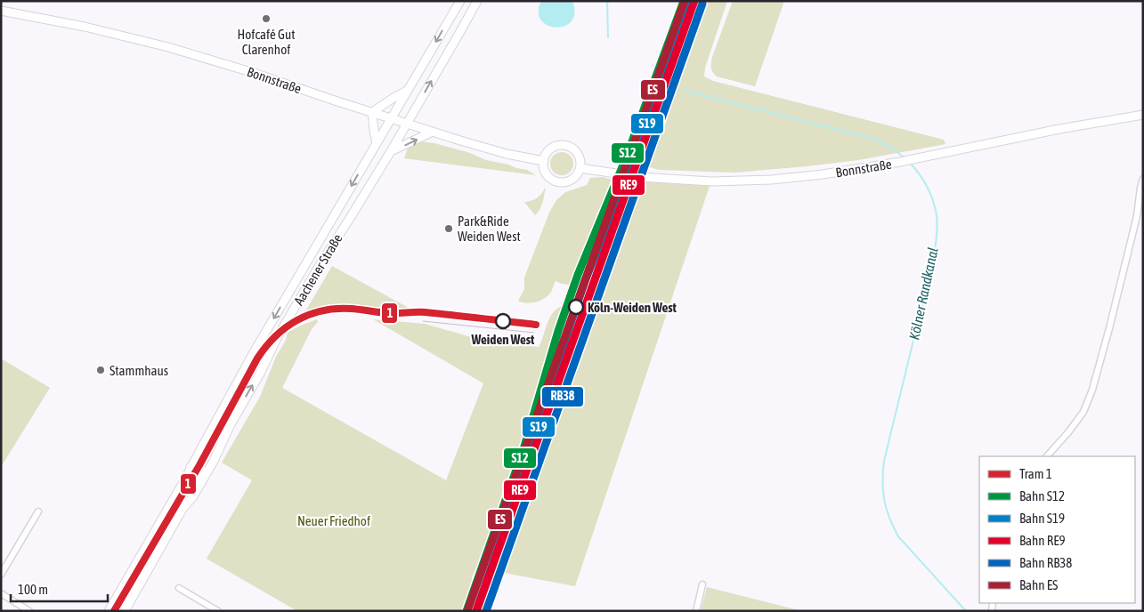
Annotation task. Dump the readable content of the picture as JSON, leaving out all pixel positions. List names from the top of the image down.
{
  "streets": {
    "main road": ["Bonnstraße", "Aachener Straße"]
  },
  "crossings": [
    ["Bonnstraße", "Aachener Straße"]
  ],
  "water": ["Kölner Randkanal"],
  "parks": ["Neuer Friedhof"],
  "places": [
    "Hofcafé Gut Clarenhof",
    "Park&Ride Weiden West",
    "Köln-Weiden West",
    "Weiden West",
    "Stammhaus"
  ],
  "lines": [
    "rail line S12",
    "rail line RE9",
    "rail line ES",
    "rail line S19",
    "rail line RB38",
    "tram line 1"
  ],
  "legend": [
    "Tram 1",
    "Bahn S12",
    "Bahn S19",
    "Bahn RE9",
    "Bahn RB38",
    "Bahn ES"
  ],
  "scale_bar": "100 m"
}
